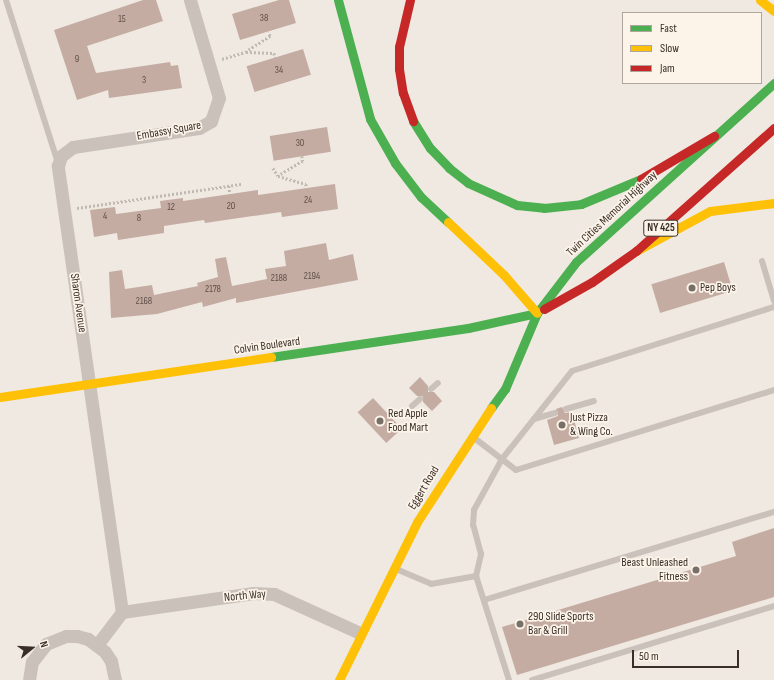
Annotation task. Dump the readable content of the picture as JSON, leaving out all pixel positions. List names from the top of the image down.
{
  "streets": {
    "main road": [
      "Twin Cities Memorial Highway",
      "NY 425",
      "Colvin Boulevard",
      "Eggert Road"
    ],
    "street": ["Embassy Square", "Sharon Avenue", "North Way"]
  },
  "crossings": [
    ["Embassy Square", "Sharon Avenue"],
    ["Twin Cities Memorial Highway", "NY 425"],
    ["Twin Cities Memorial Highway", "Colvin Boulevard"],
    ["Twin Cities Memorial Highway", "Eggert Road"],
    ["NY 425", "Colvin Boulevard"],
    ["NY 425", "Eggert Road"],
    ["Sharon Avenue", "Colvin Boulevard"],
    ["Sharon Avenue", "North Way"],
    ["Colvin Boulevard", "Eggert Road"],
    ["Eggert Road", "North Way"]
  ],
  "places": [
    "Pep Boys",
    "Red Apple Food Mart",
    "Just Pizza & Wing Co.",
    "Beast Unleashed Fitness",
    "290 Slide Sports Bar & Grill"
  ],
  "house_numbers": [
    "38",
    "15",
    "9",
    "34",
    "3",
    "30",
    "24",
    "20",
    "12",
    "4",
    "8",
    "2194",
    "2188",
    "2178",
    "2168"
  ],
  "legend": ["Fast", "Slow", "Jam"],
  "scale_bar": "50 m",
  "north": "right"
}
